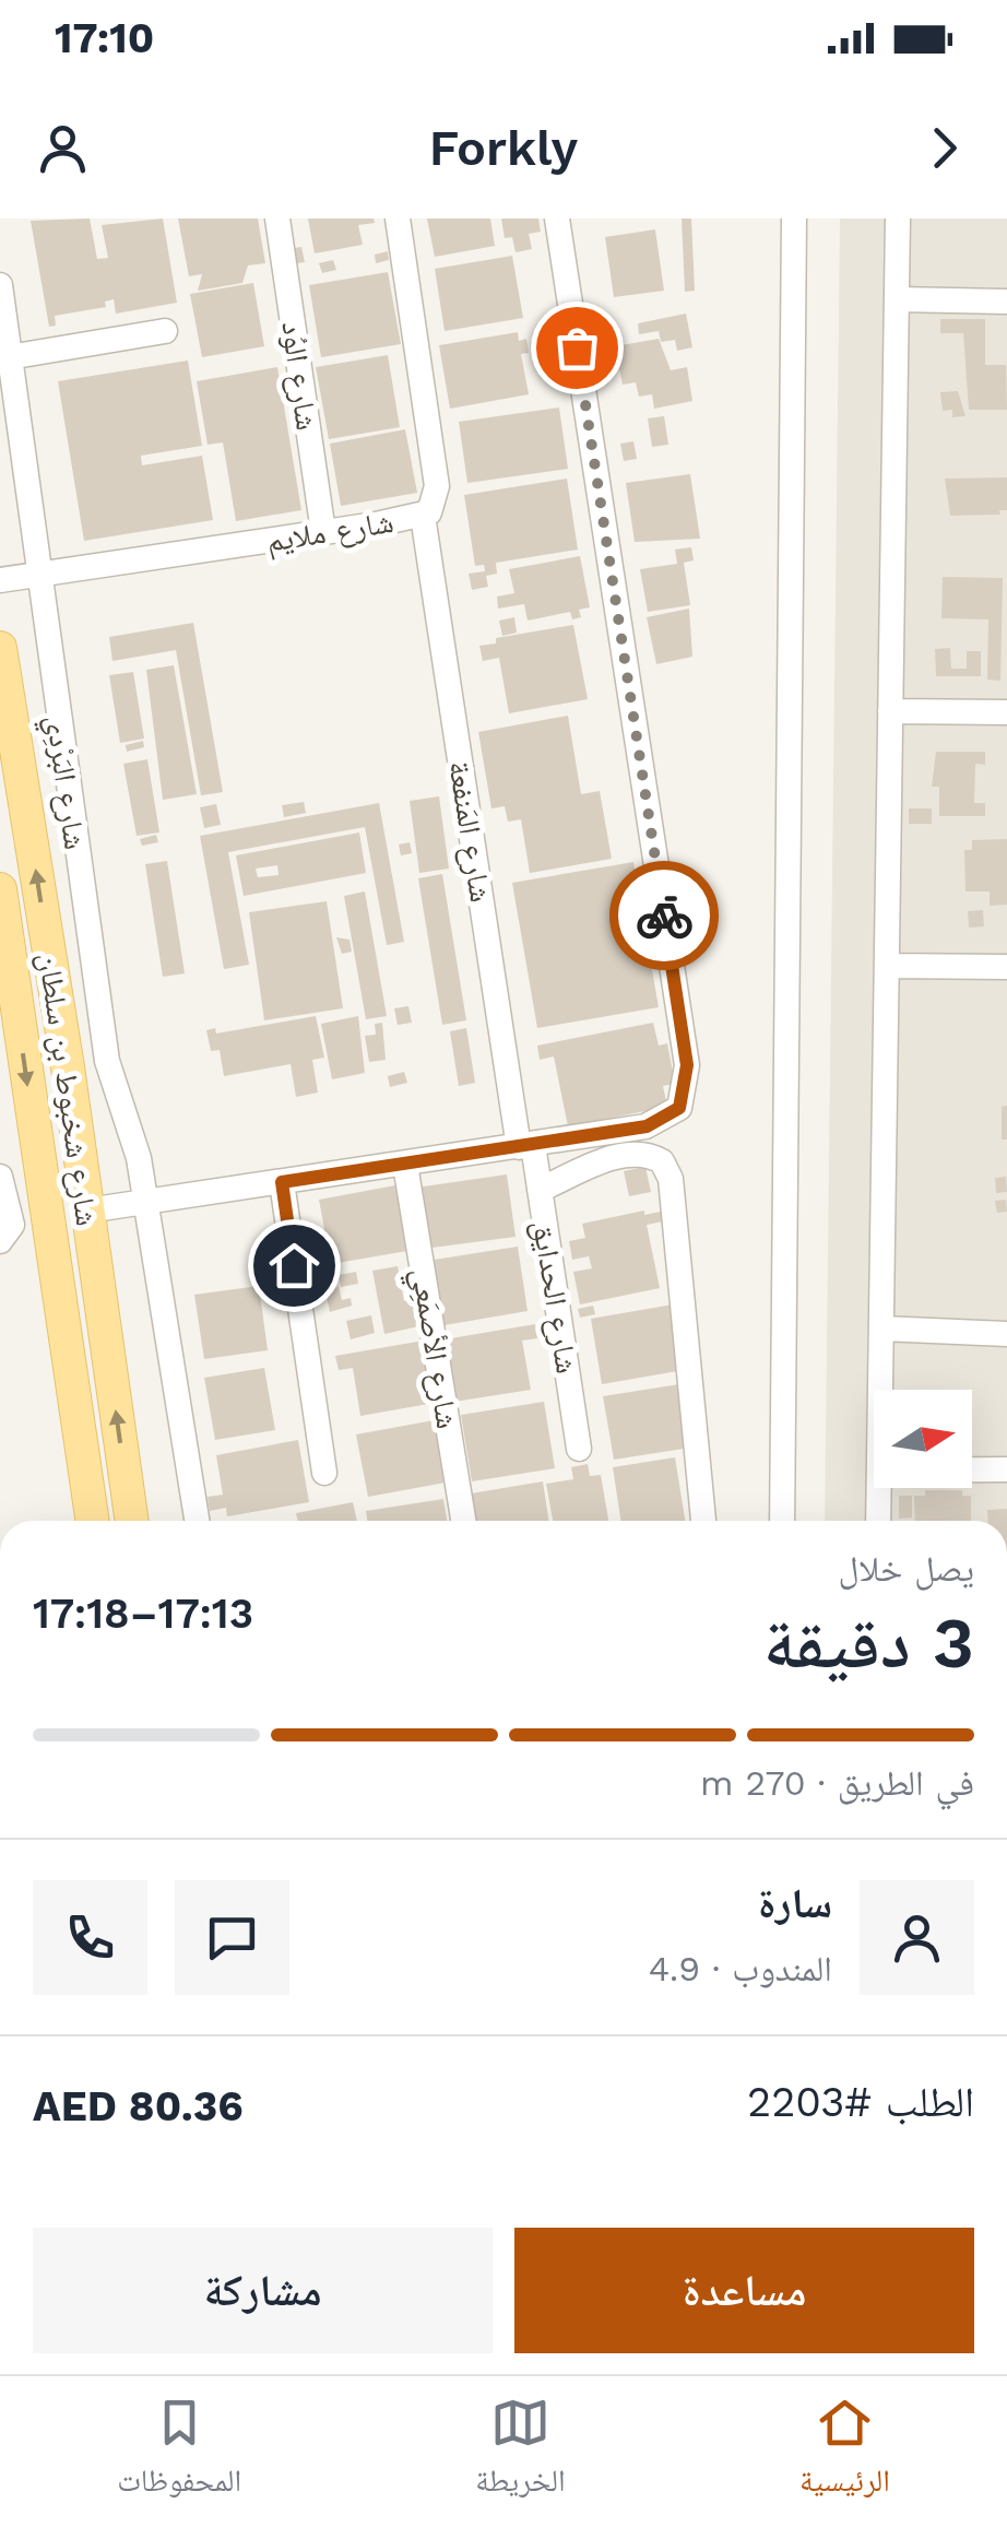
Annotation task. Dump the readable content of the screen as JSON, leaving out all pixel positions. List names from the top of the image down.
{
  "streets": {
    "main road": ["شارع شخبوط بن سلطان"],
    "street": [
      "شارع الوُد",
      "شارع ملايم",
      "شارع البَرْدِي",
      "شارع المَنفعة",
      "شارع الحدايق",
      "شارع الأصمَعِي"
    ]
  },
  "crossings": [
    ["شارع الوُد", "شارع ملايم"],
    ["شارع ملايم", "شارع البَرْدِي"],
    ["شارع ملايم", "شارع المَنفعة"],
    ["شارع المَنفعة", "شارع الحدايق"]
  ],
  "north": "right",
  "page": {
    "status": "17:10",
    "header": "Forkly",
    "heading": ["3 دقيقة", "يصل خلال", "17:13–17:18"],
    "panel": [
      "سارة",
      "المندوب · 4.9",
      "الطلب #2203",
      "AED 80.36"
    ],
    "bar": "في الطريق · 270 m",
    "buttons": ["مساعدة", "مشاركة"],
    "tabs": ["الرئيسية", "الخريطة", "المحفوظات"]
  }
}
